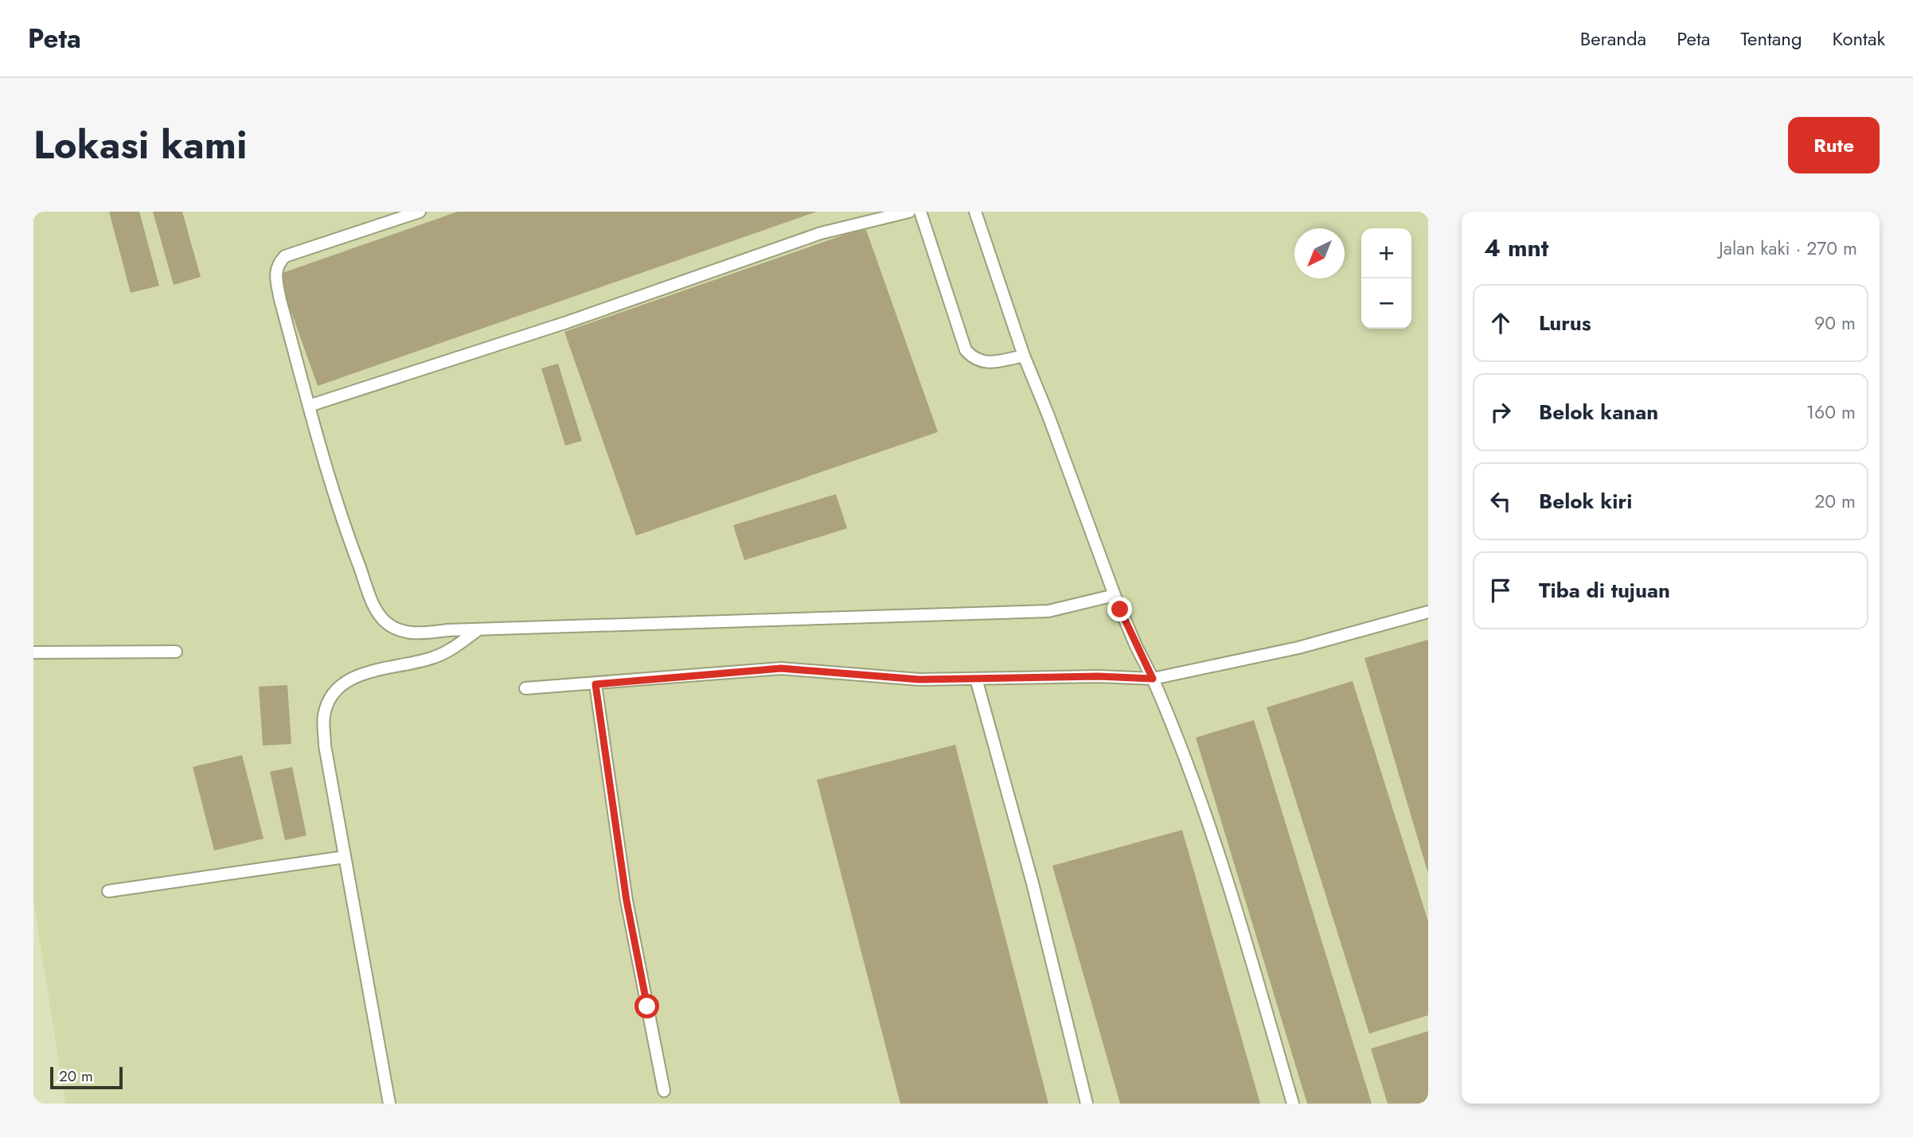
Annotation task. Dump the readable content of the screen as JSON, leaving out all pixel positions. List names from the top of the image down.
{
  "scale_bar": "20 m",
  "north": "bottom left",
  "page": {
    "header": "Peta",
    "nav": [
      "Beranda",
      "Peta",
      "Tentang",
      "Kontak"
    ],
    "title": "Lokasi kami",
    "buttons": "Rute",
    "heading": ["4 mnt", "Jalan kaki · 270 m"],
    "map_buttons": ["+", "−"],
    "list": [
      ["Lurus", "90 m"],
      ["Belok kanan", "160 m"],
      ["Belok kiri", "20 m"],
      "Tiba di tujuan"
    ],
    "scale": "20 m"
  }
}
